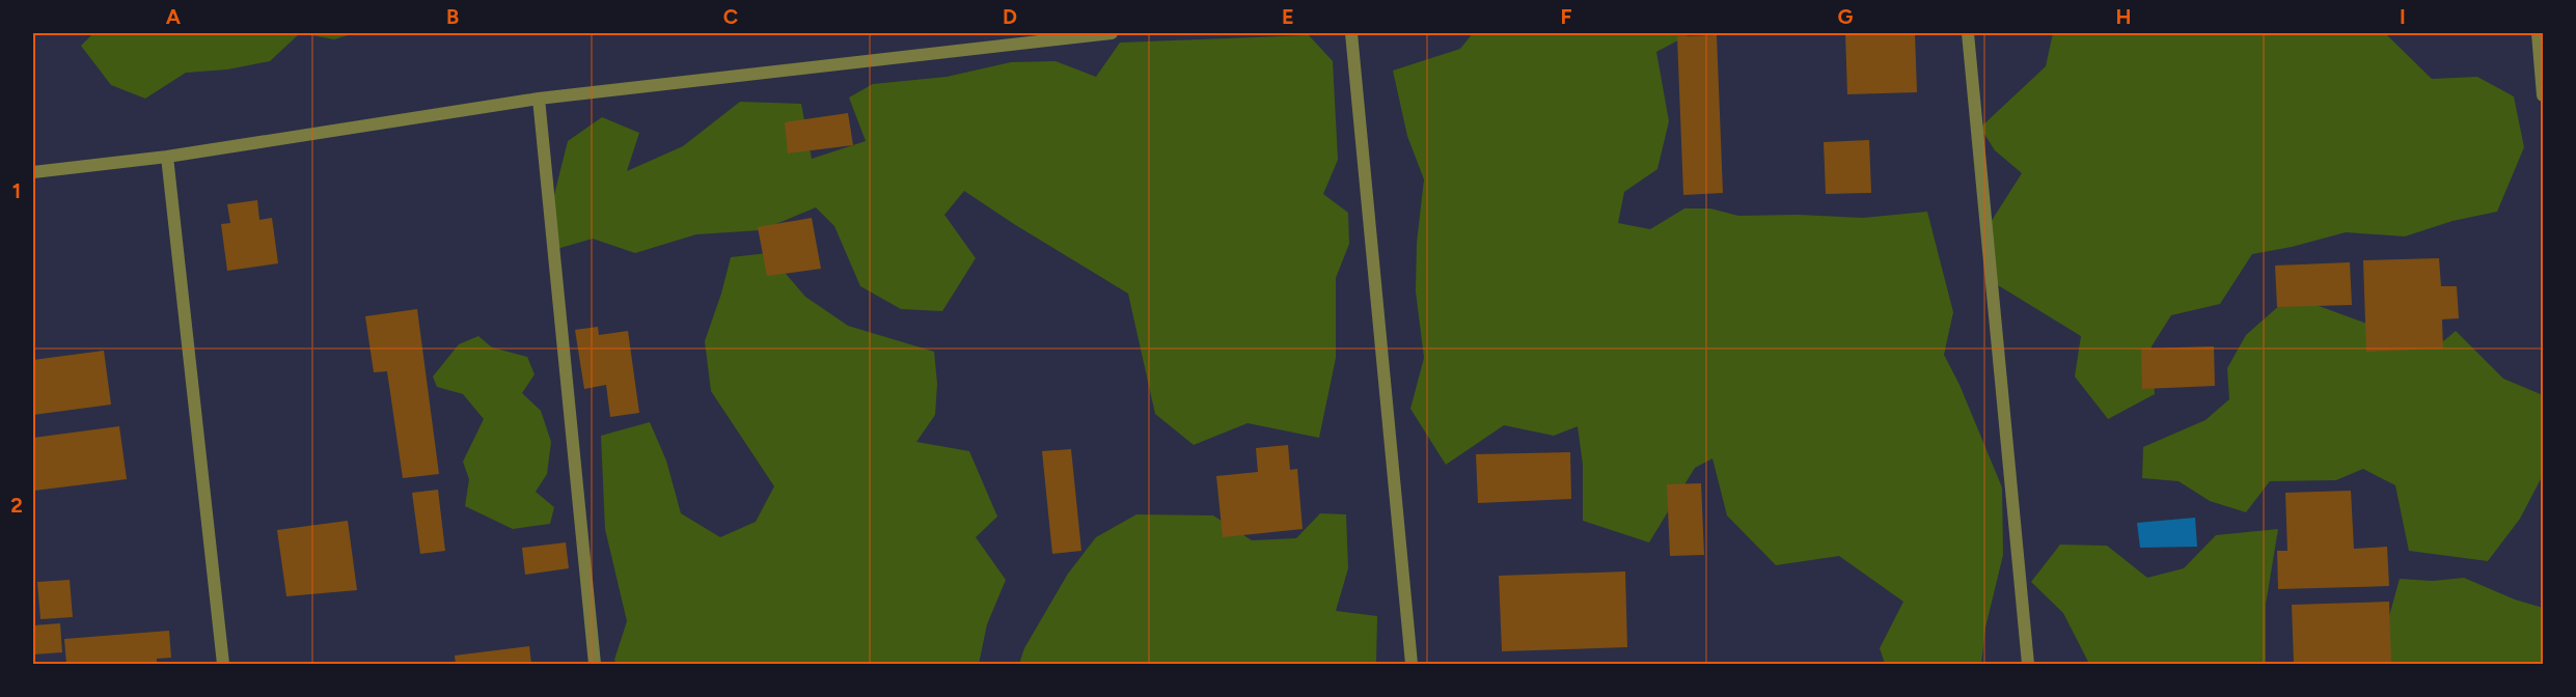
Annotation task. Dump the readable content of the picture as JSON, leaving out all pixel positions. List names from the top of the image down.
{
  "grid": {
    "columns": [
      "A",
      "B",
      "C",
      "D",
      "E",
      "F",
      "G",
      "H",
      "I"
    ],
    "rows": ["1", "2"]
  }
}
